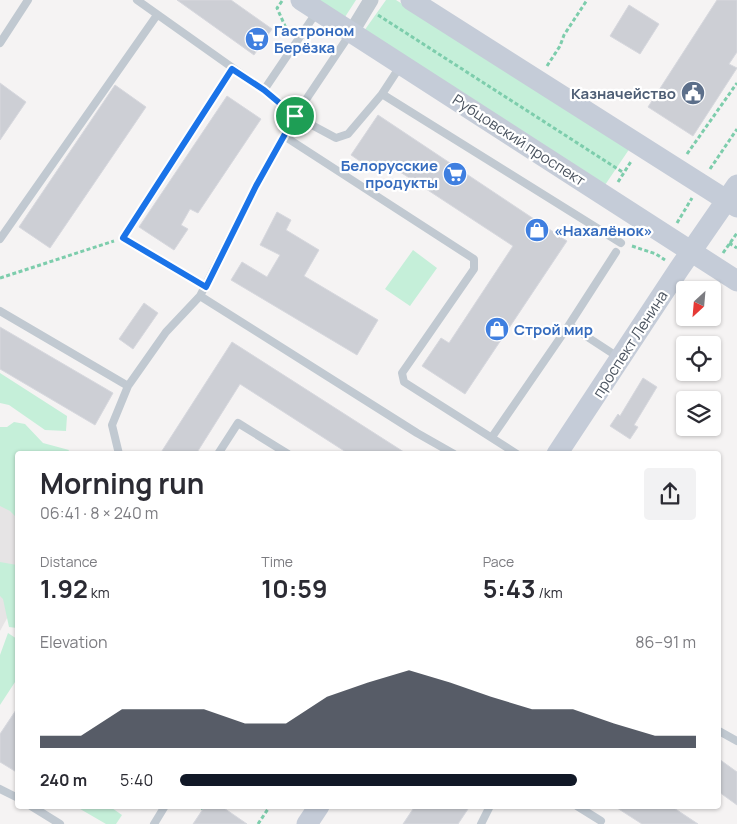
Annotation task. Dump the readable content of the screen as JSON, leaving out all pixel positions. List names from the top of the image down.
{
  "streets": {
    "street": ["Рубцовский проспект", "проспект Ленина"]
  },
  "crossings": [
    ["Рубцовский проспект", "проспект Ленина"]
  ],
  "places": {
    "supermarket": ["Гастроном Берёзка", "Белорусские продукты"],
    "public building": ["Казначейство"],
    "shop": ["«Нахалёнок»", "Строй мир"]
  },
  "north": "bottom left",
  "page": {
    "heading": ["Morning run", "06:41 · 8 × 240 m"],
    "stats": [
      ["Distance", "1.92 km"],
      ["Time", "10:59"],
      ["Pace", "5:43 /km"]
    ],
    "chart": ["Elevation", "86–91 m"],
    "list": [
      {
        "name": "240 m",
        "note": "5:40"
      }
    ]
  }
}
